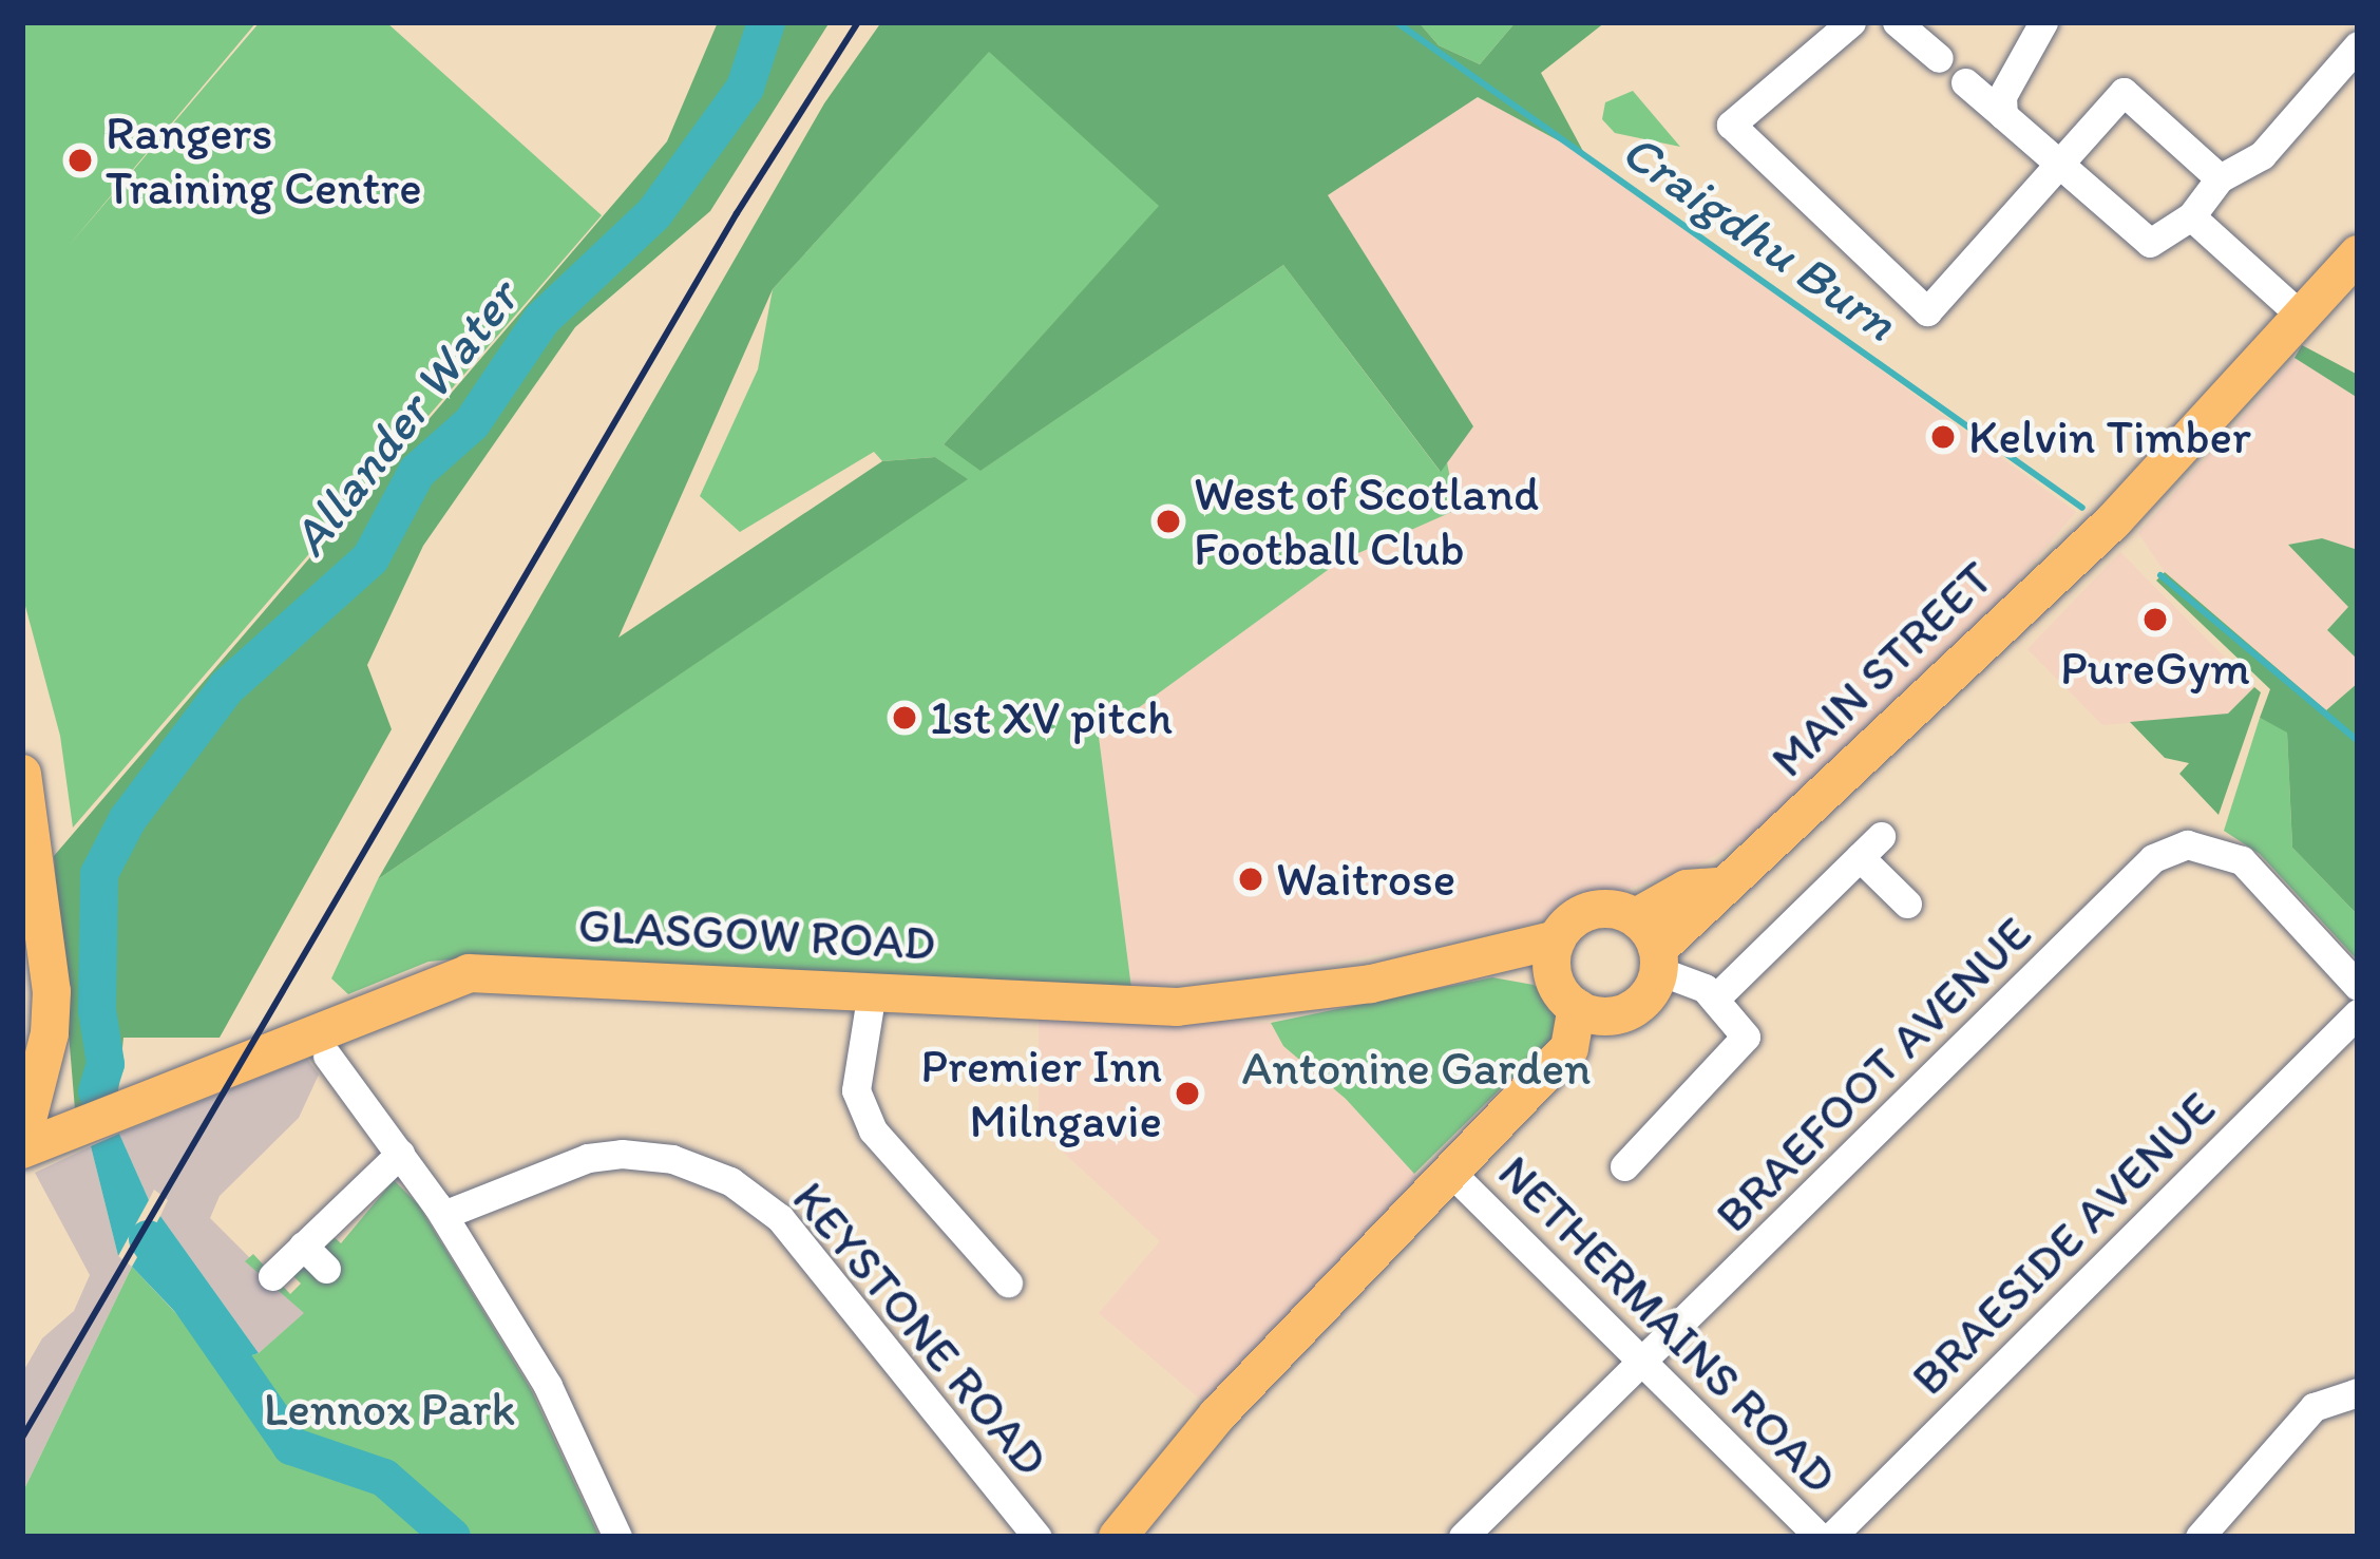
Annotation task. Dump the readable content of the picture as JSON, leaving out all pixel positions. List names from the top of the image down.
{
  "streets": {
    "main road": ["MAIN STREET", "GLASGOW ROAD"],
    "street": [
      "BRAEFOOT AVENUE",
      "BRAESIDE AVENUE",
      "NETHERMAINS ROAD",
      "KEYSTONE ROAD"
    ]
  },
  "crossings": [
    ["MAIN STREET", "GLASGOW ROAD"],
    ["BRAEFOOT AVENUE", "NETHERMAINS ROAD"]
  ],
  "water": ["Craigdhu Burn", "Allander Water"],
  "parks": ["Antonine Garden", "Lennox Park"],
  "places": [
    "Rangers Training Centre",
    "Kelvin Timber",
    "West of Scotland Football Club",
    "PureGym",
    "1st XV pitch",
    "Waitrose",
    "Premier Inn Milngavie"
  ]
}
